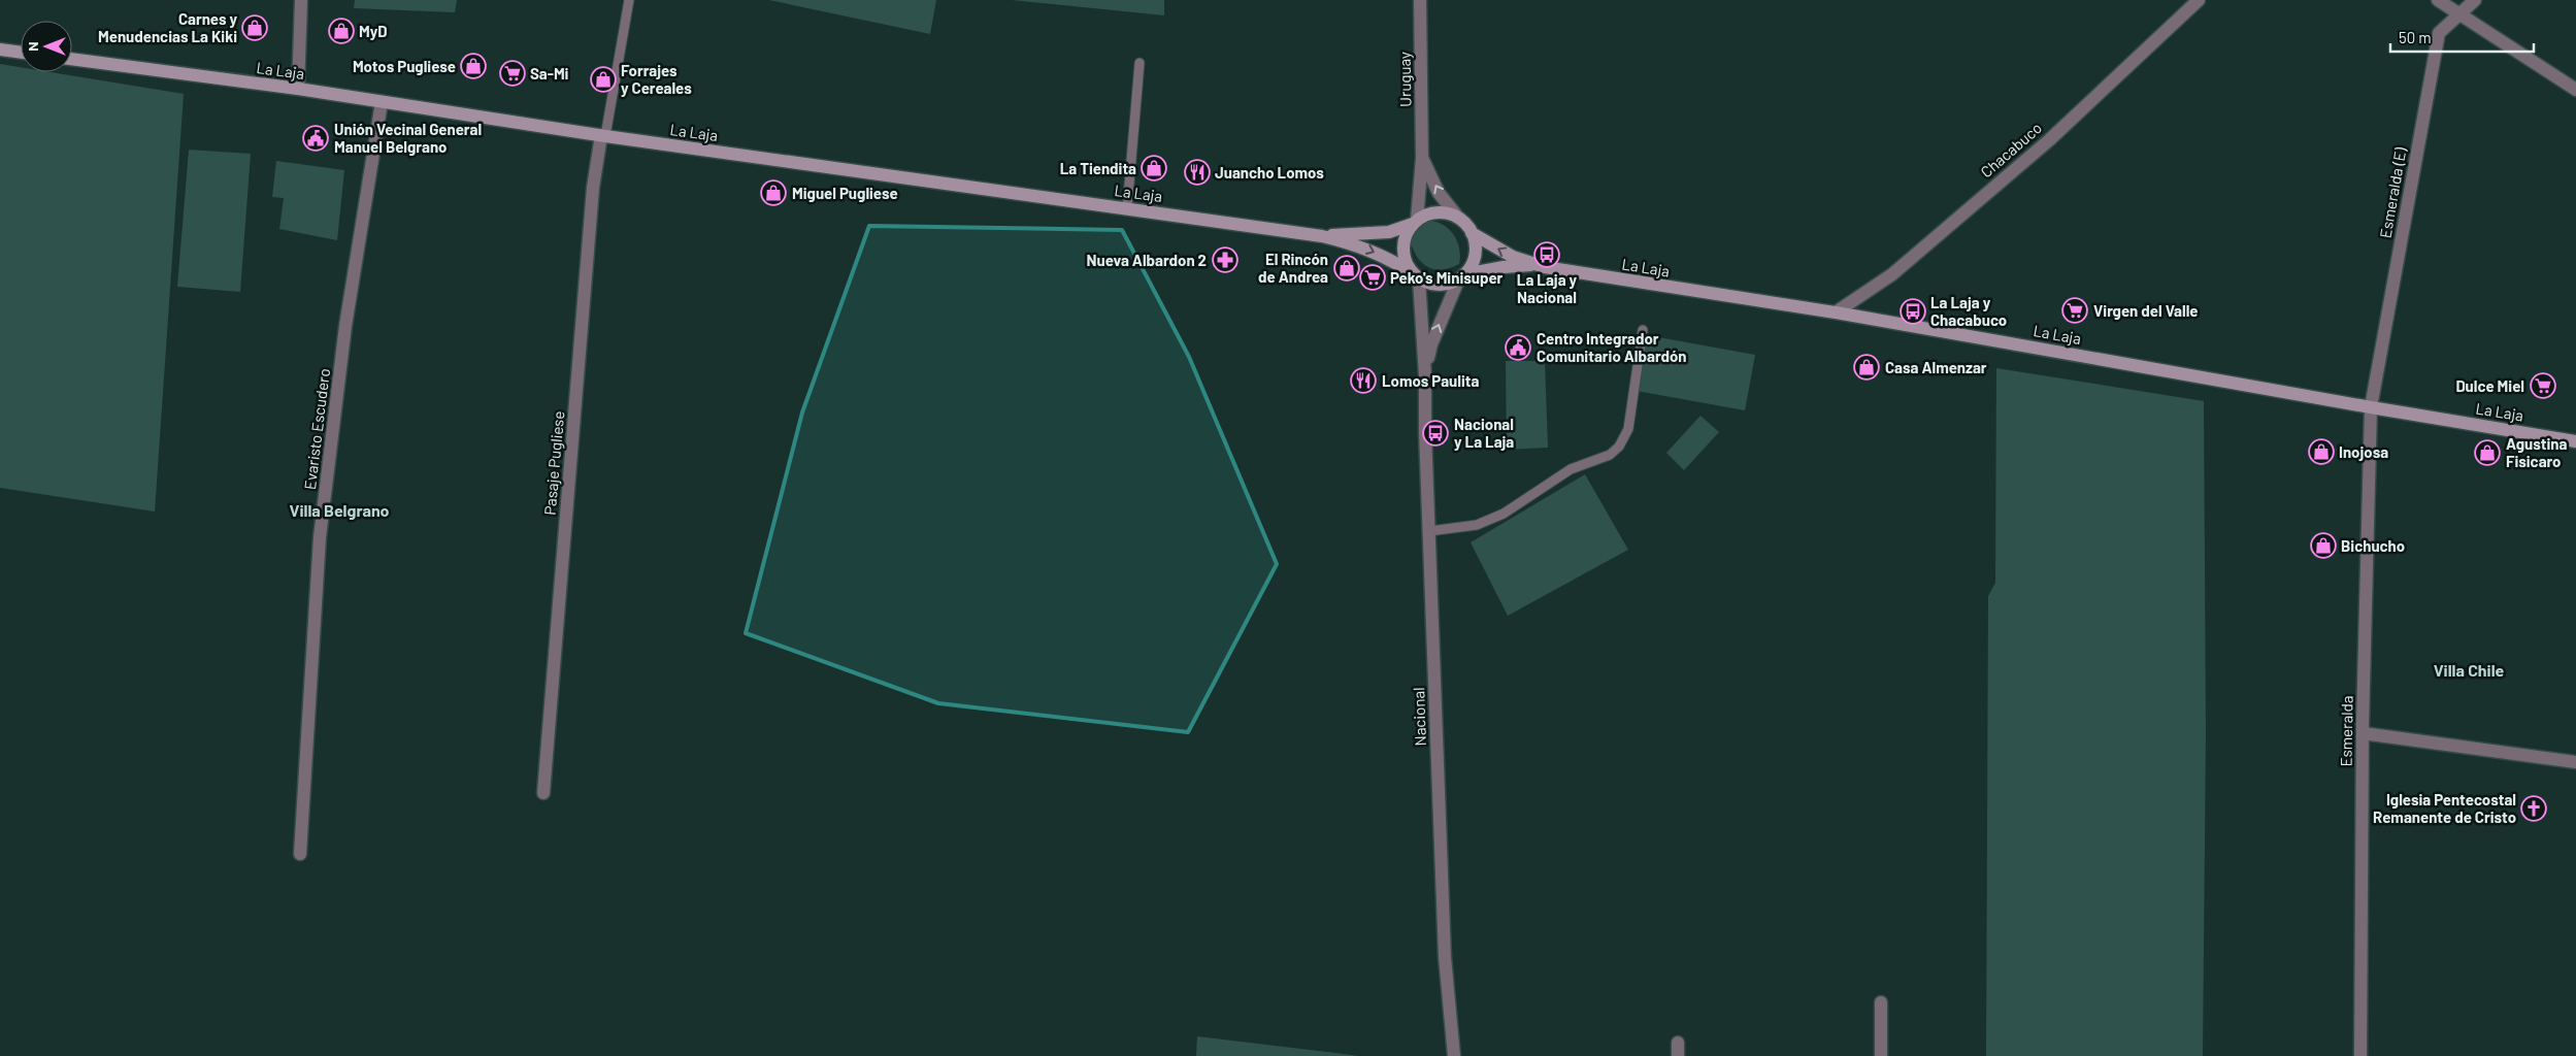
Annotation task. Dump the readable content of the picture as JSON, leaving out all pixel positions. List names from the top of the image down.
{
  "streets": {
    "main road": ["La Laja"],
    "street": [
      "Uruguay",
      "Chacabuco",
      "Esmeralda (E)",
      "Evaristo Escudero",
      "Pasaje Pugliese",
      "Nacional",
      "Esmeralda"
    ]
  },
  "crossings": [
    ["La Laja", "Uruguay"],
    ["La Laja", "Chacabuco"],
    ["La Laja", "Esmeralda (E)"],
    ["La Laja", "Evaristo Escudero"],
    ["La Laja", "Pasaje Pugliese"],
    ["La Laja", "Nacional"],
    ["La Laja", "Esmeralda"],
    ["Uruguay", "Nacional"],
    ["Esmeralda (E)", "Esmeralda"]
  ],
  "districts": ["Villa Belgrano", "Villa Chile"],
  "places": {
    "shop": [
      "Carnes y Menudencias La Kiki",
      "MyD",
      "Motos Pugliese",
      "Forrajes y Cereales",
      "La Tiendita",
      "Miguel Pugliese",
      "El Rincón de Andrea",
      "Casa Almenzar",
      "Inojosa",
      "Agustina Fisicaro",
      "Bichucho"
    ],
    "supermarket": [
      "Sa-Mi",
      "Peko's Minisuper",
      "Virgen del Valle",
      "Dulce Miel"
    ],
    "public building": ["Unión Vecinal General Manuel Belgrano", "Centro Integrador Comunitario Albardón"],
    "restaurant": ["Juancho Lomos", "Lomos Paulita"],
    "bus stop": ["La Laja y Nacional", "La Laja y Chacabuco", "Nacional y La Laja"],
    "pharmacy": ["Nueva Albardon 2"],
    "church": ["Iglesia Pentecostal Remanente de Cristo"]
  },
  "scale_bar": "50 m",
  "north": "left"
}
